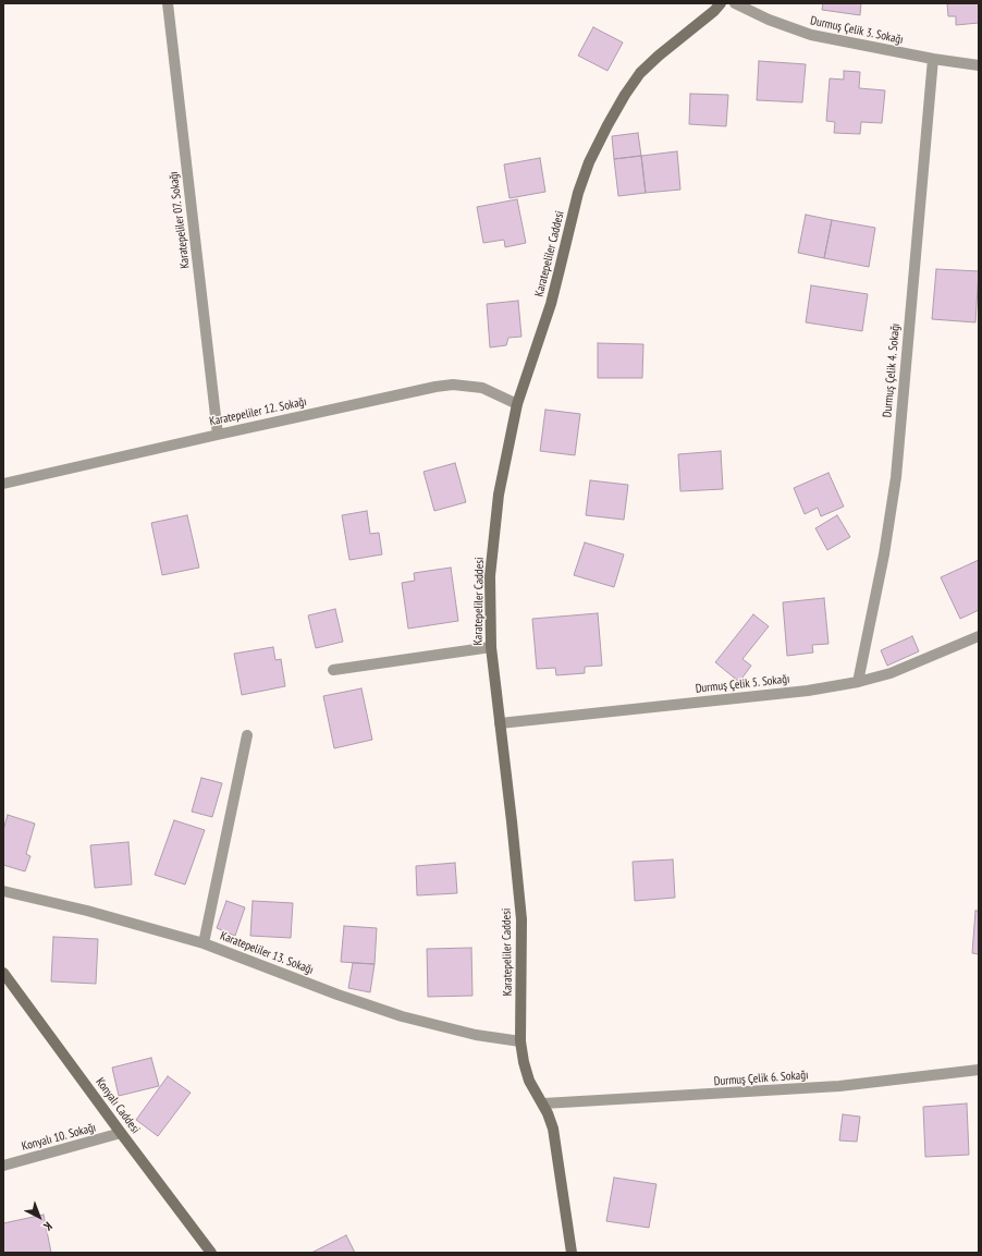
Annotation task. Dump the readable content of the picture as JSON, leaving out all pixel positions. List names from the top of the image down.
{
  "streets": {
    "street": [
      "Durmuş Çelik 3. Sokağı",
      "Karatepeliler 07. Sokağı",
      "Karatepeliler Caddesi",
      "Durmuş Çelik 4. Sokağı",
      "Karatepeliler 12. Sokağı",
      "Durmuş Çelik 5. Sokağı",
      "Karatepeliler 13. Sokağı",
      "Durmuş Çelik 6. Sokağı",
      "Konyalı Caddesi",
      "Konyalı 10. Sokağı"
    ]
  },
  "crossings": [
    ["Durmuş Çelik 3. Sokağı", "Durmuş Çelik 4. Sokağı"],
    ["Karatepeliler 07. Sokağı", "Karatepeliler 12. Sokağı"],
    ["Karatepeliler Caddesi", "Karatepeliler 12. Sokağı"],
    ["Karatepeliler Caddesi", "Durmuş Çelik 5. Sokağı"],
    ["Karatepeliler Caddesi", "Karatepeliler 13. Sokağı"],
    ["Karatepeliler Caddesi", "Durmuş Çelik 6. Sokağı"],
    ["Durmuş Çelik 4. Sokağı", "Durmuş Çelik 5. Sokağı"],
    ["Konyalı Caddesi", "Konyalı 10. Sokağı"]
  ],
  "north": "bottom right"
}
